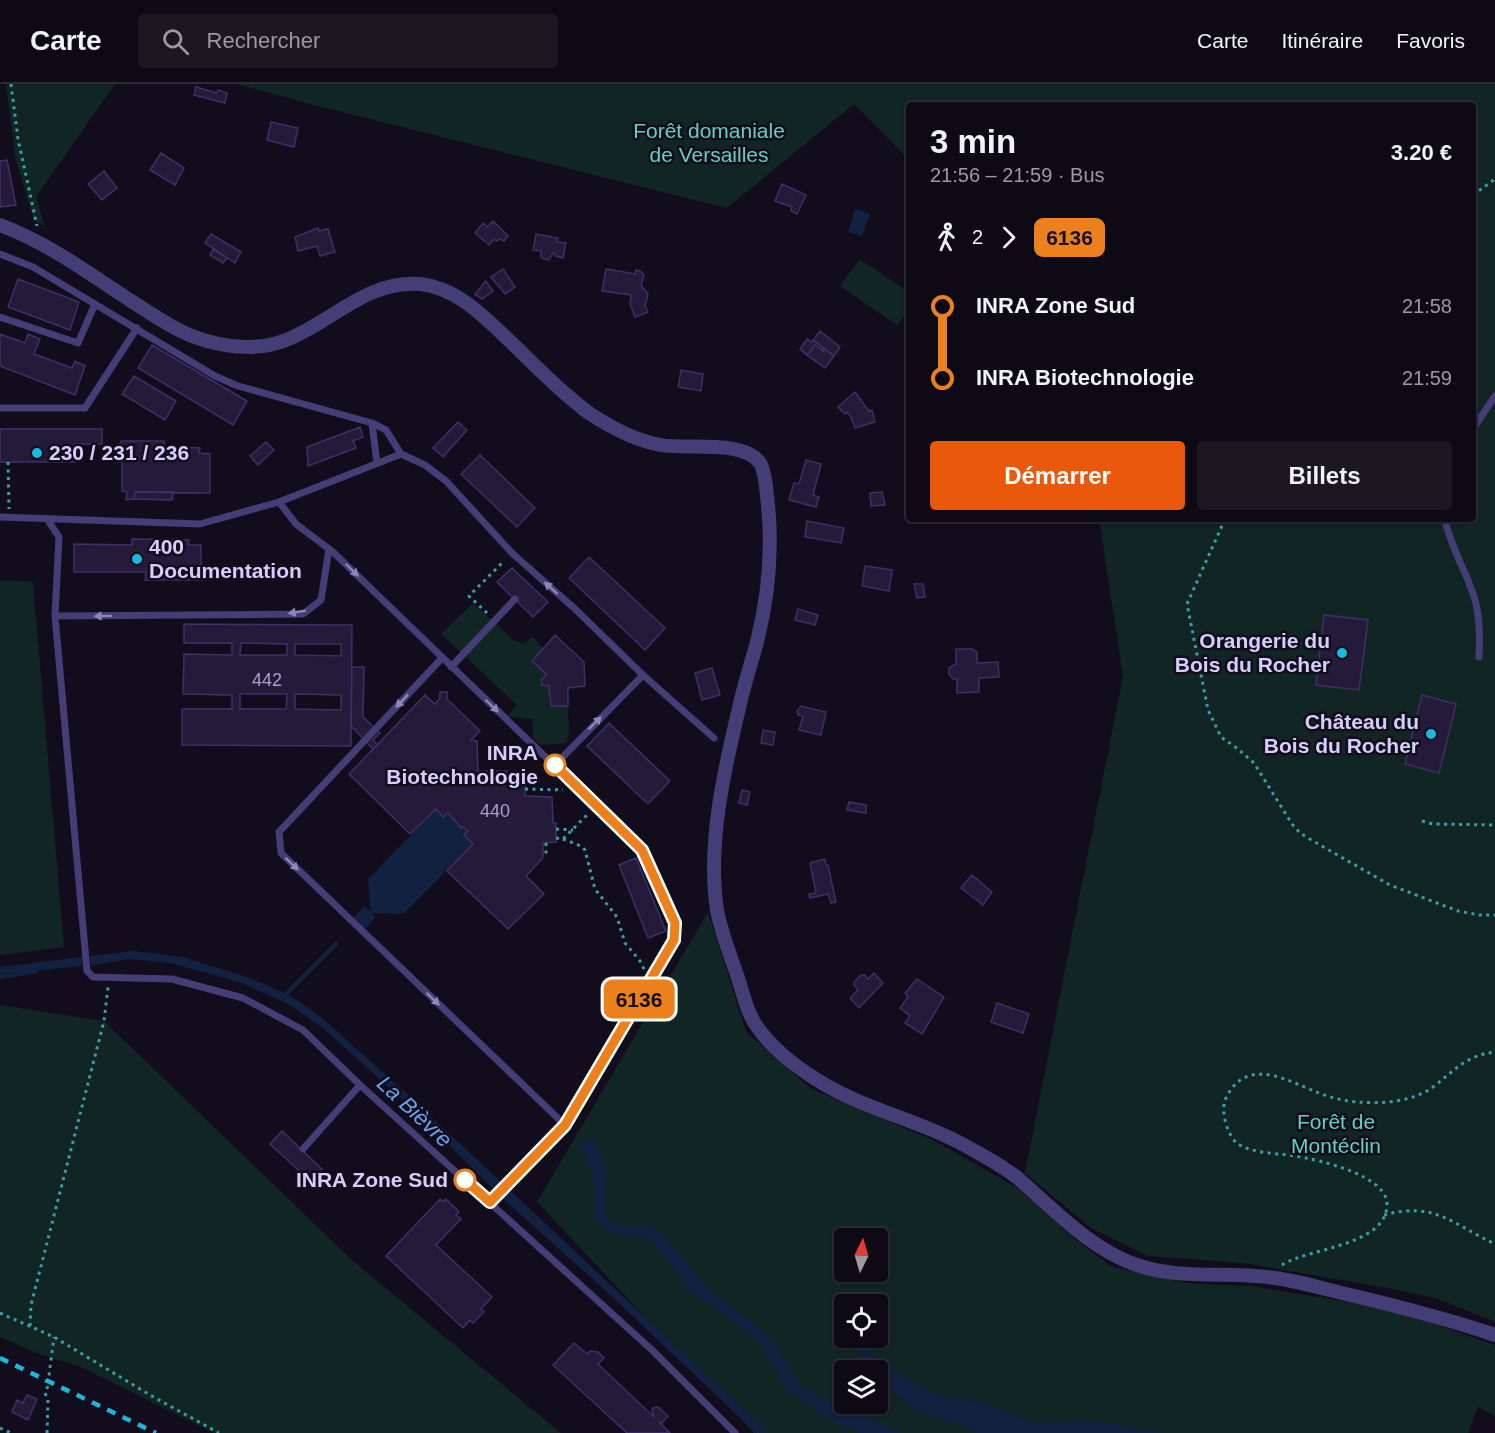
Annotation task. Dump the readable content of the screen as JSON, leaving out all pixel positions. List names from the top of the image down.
{
  "water": ["La Bièvre"],
  "parks": ["Forêt domaniale de Versailles", "Forêt de Montéclin"],
  "places": [
    "230 / 231 / 236",
    "400 Documentation",
    "Orangerie du Bois du Rocher",
    "Château du Bois du Rocher",
    "INRA Biotechnologie",
    "INRA Zone Sud"
  ],
  "lines": ["bus line 6136"],
  "house_numbers": ["442", "440"],
  "north": "top",
  "page": {
    "header": "Carte",
    "search": "Rechercher",
    "nav": ["Carte", "Itinéraire", "Favoris"],
    "on_map": "6136",
    "heading": ["3 min", "21:56 – 21:59 · Bus", "3.20 €"],
    "legs": ["2", "6136"],
    "list": [
      {
        "name": "INRA Zone Sud",
        "value": "21:58"
      },
      {
        "name": "INRA Biotechnologie",
        "value": "21:59"
      }
    ],
    "buttons": ["Démarrer", "Billets"]
  }
}
